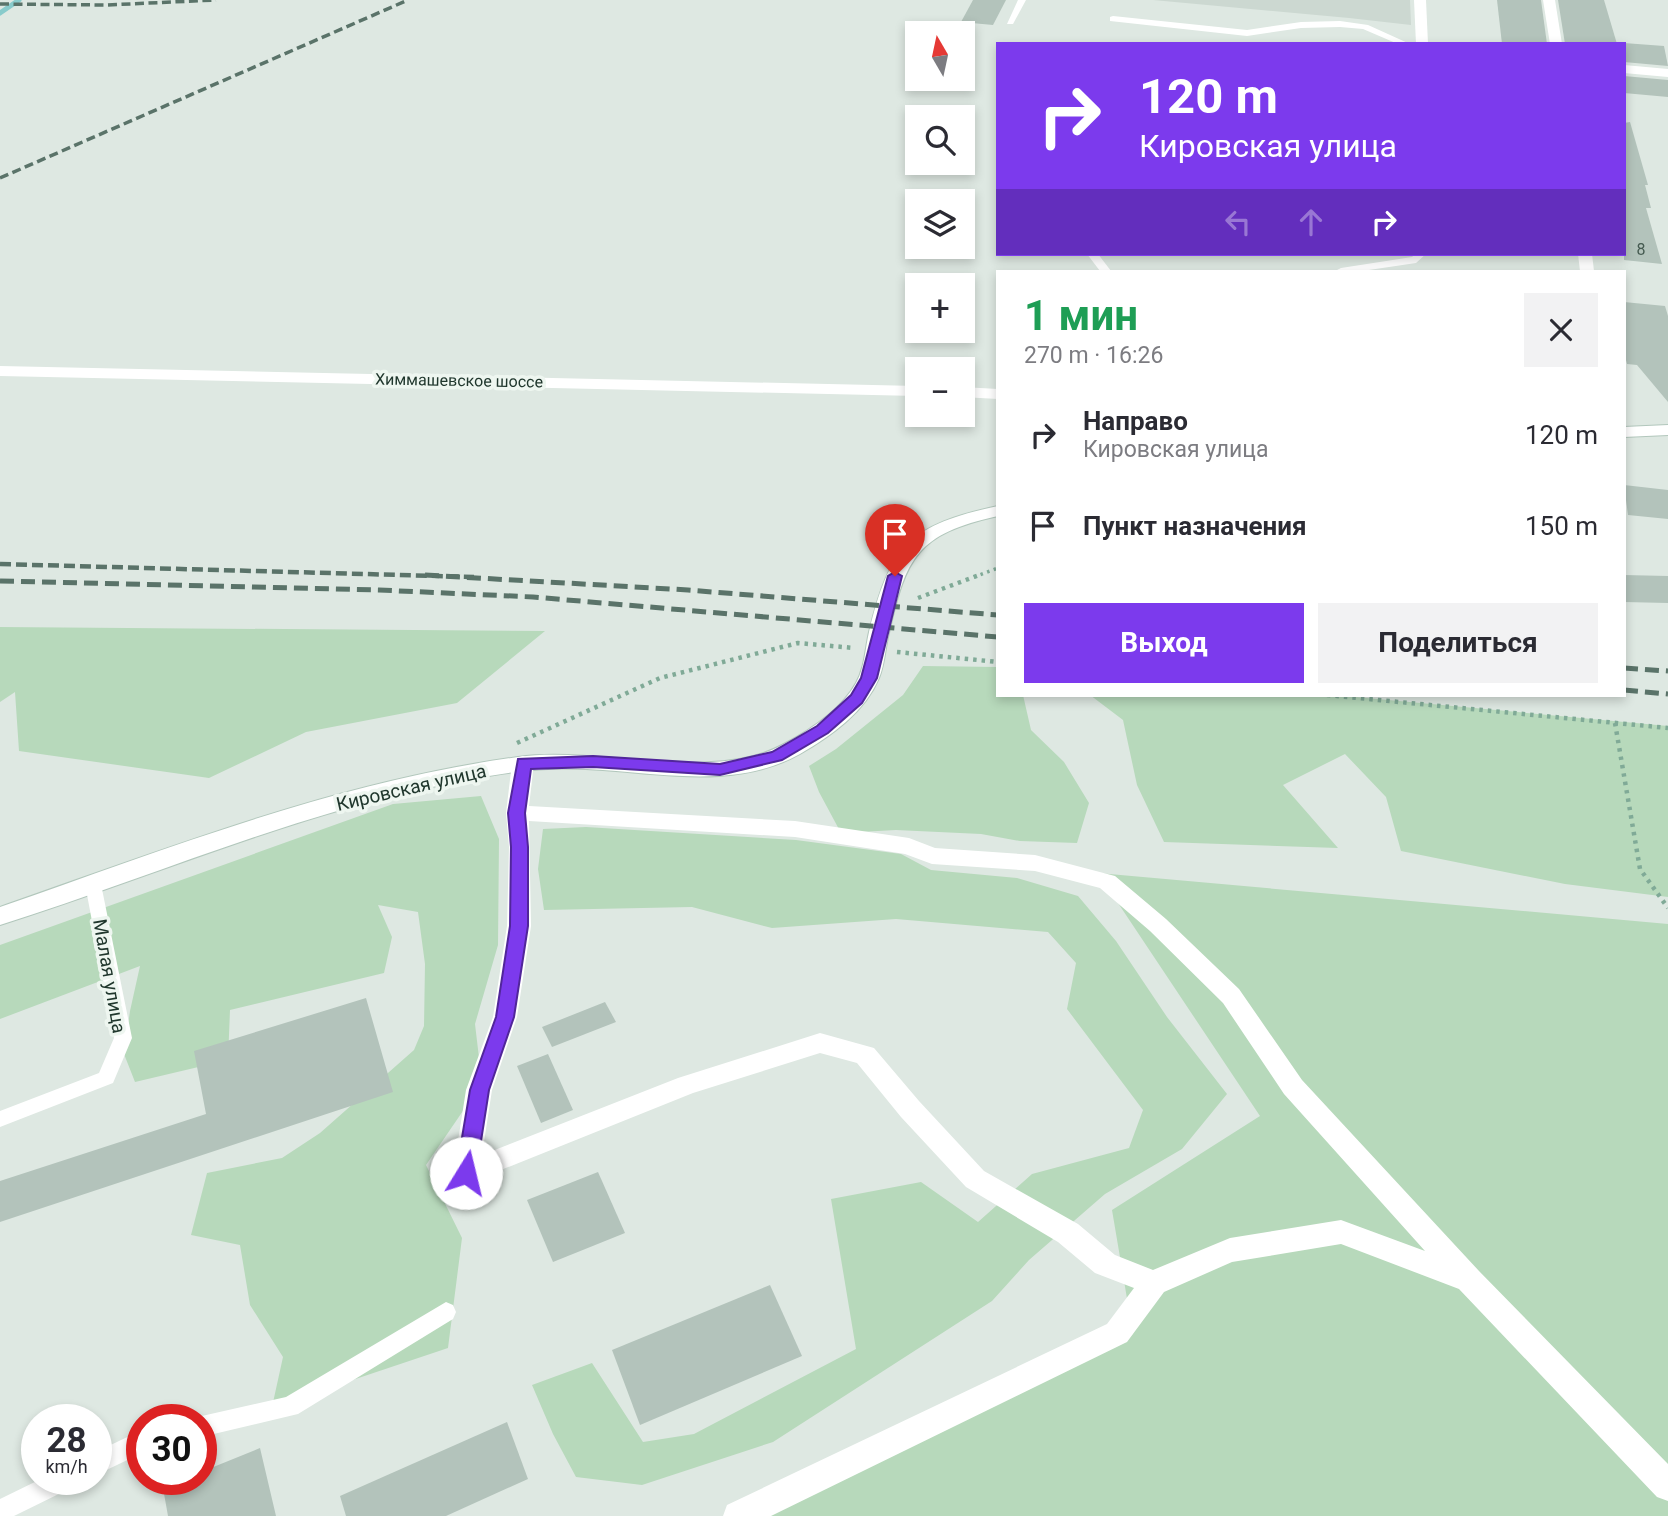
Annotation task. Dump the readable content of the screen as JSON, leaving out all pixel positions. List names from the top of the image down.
{
  "streets": {
    "street": ["Химмашевское шоссе", "Кировская улица"],
    "lane": ["Малая улица"]
  },
  "crossings": [
    ["Кировская улица", "Малая улица"]
  ],
  "house_numbers": ["8"],
  "north": "top",
  "page": {
    "map_buttons": ["+", "−"],
    "turn": ["120 m", "Кировская улица"],
    "heading": ["1 мин", "270 m · 16:26"],
    "list": [
      {
        "name": "Направо",
        "note": "Кировская улица",
        "value": "120 m"
      },
      {
        "name": "Пункт назначения",
        "value": "150 m"
      }
    ],
    "buttons": ["Выход", "Поделиться"],
    "speed": "28 km/h",
    "limit": "30"
  }
}
